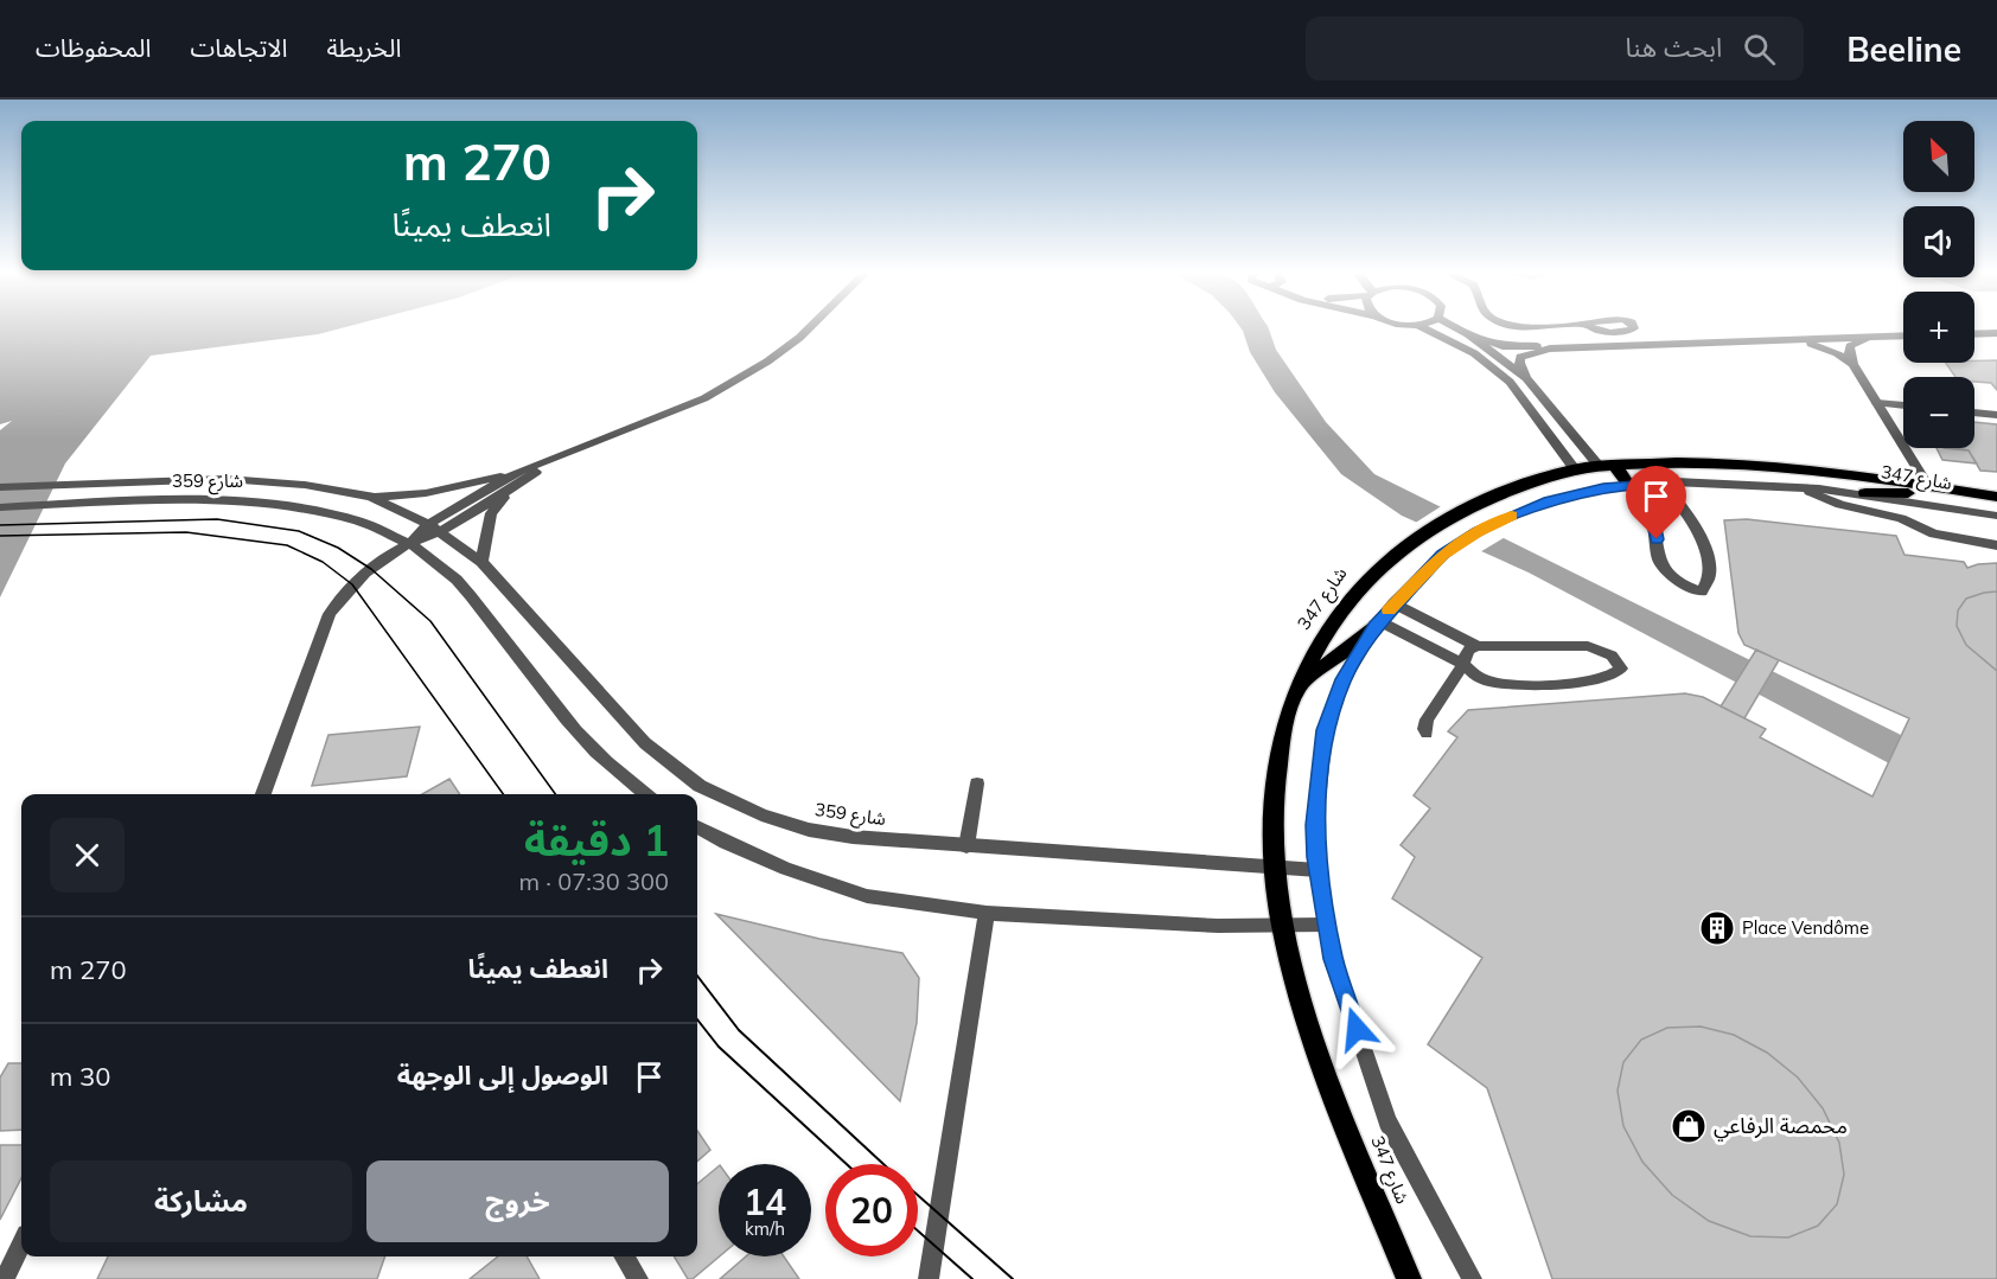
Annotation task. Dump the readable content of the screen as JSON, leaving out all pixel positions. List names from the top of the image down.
{
  "streets": {
    "main road": ["شارع 347"],
    "street": ["شارع 359"]
  },
  "crossings": [
    ["شارع 347", "شارع 359"]
  ],
  "places": {
    "building": ["Place Vendôme"],
    "shop": ["محمصة الرفاعي"]
  },
  "north": "top left",
  "page": {
    "header": "Beeline",
    "search": "ابحث هنا",
    "nav": ["الخريطة", "الاتجاهات", "المحفوظات"],
    "map_buttons": ["+", "−"],
    "turn": ["270 m", "انعطف يمينًا"],
    "heading": ["1 دقيقة", "300 m · 07:30"],
    "list": [
      {
        "name": "انعطف يمينًا",
        "value": "270 m"
      },
      {
        "name": "الوصول إلى الوجهة",
        "value": "30 m"
      }
    ],
    "buttons": ["خروج", "مشاركة"],
    "speed": "14 km/h",
    "limit": "20"
  }
}
